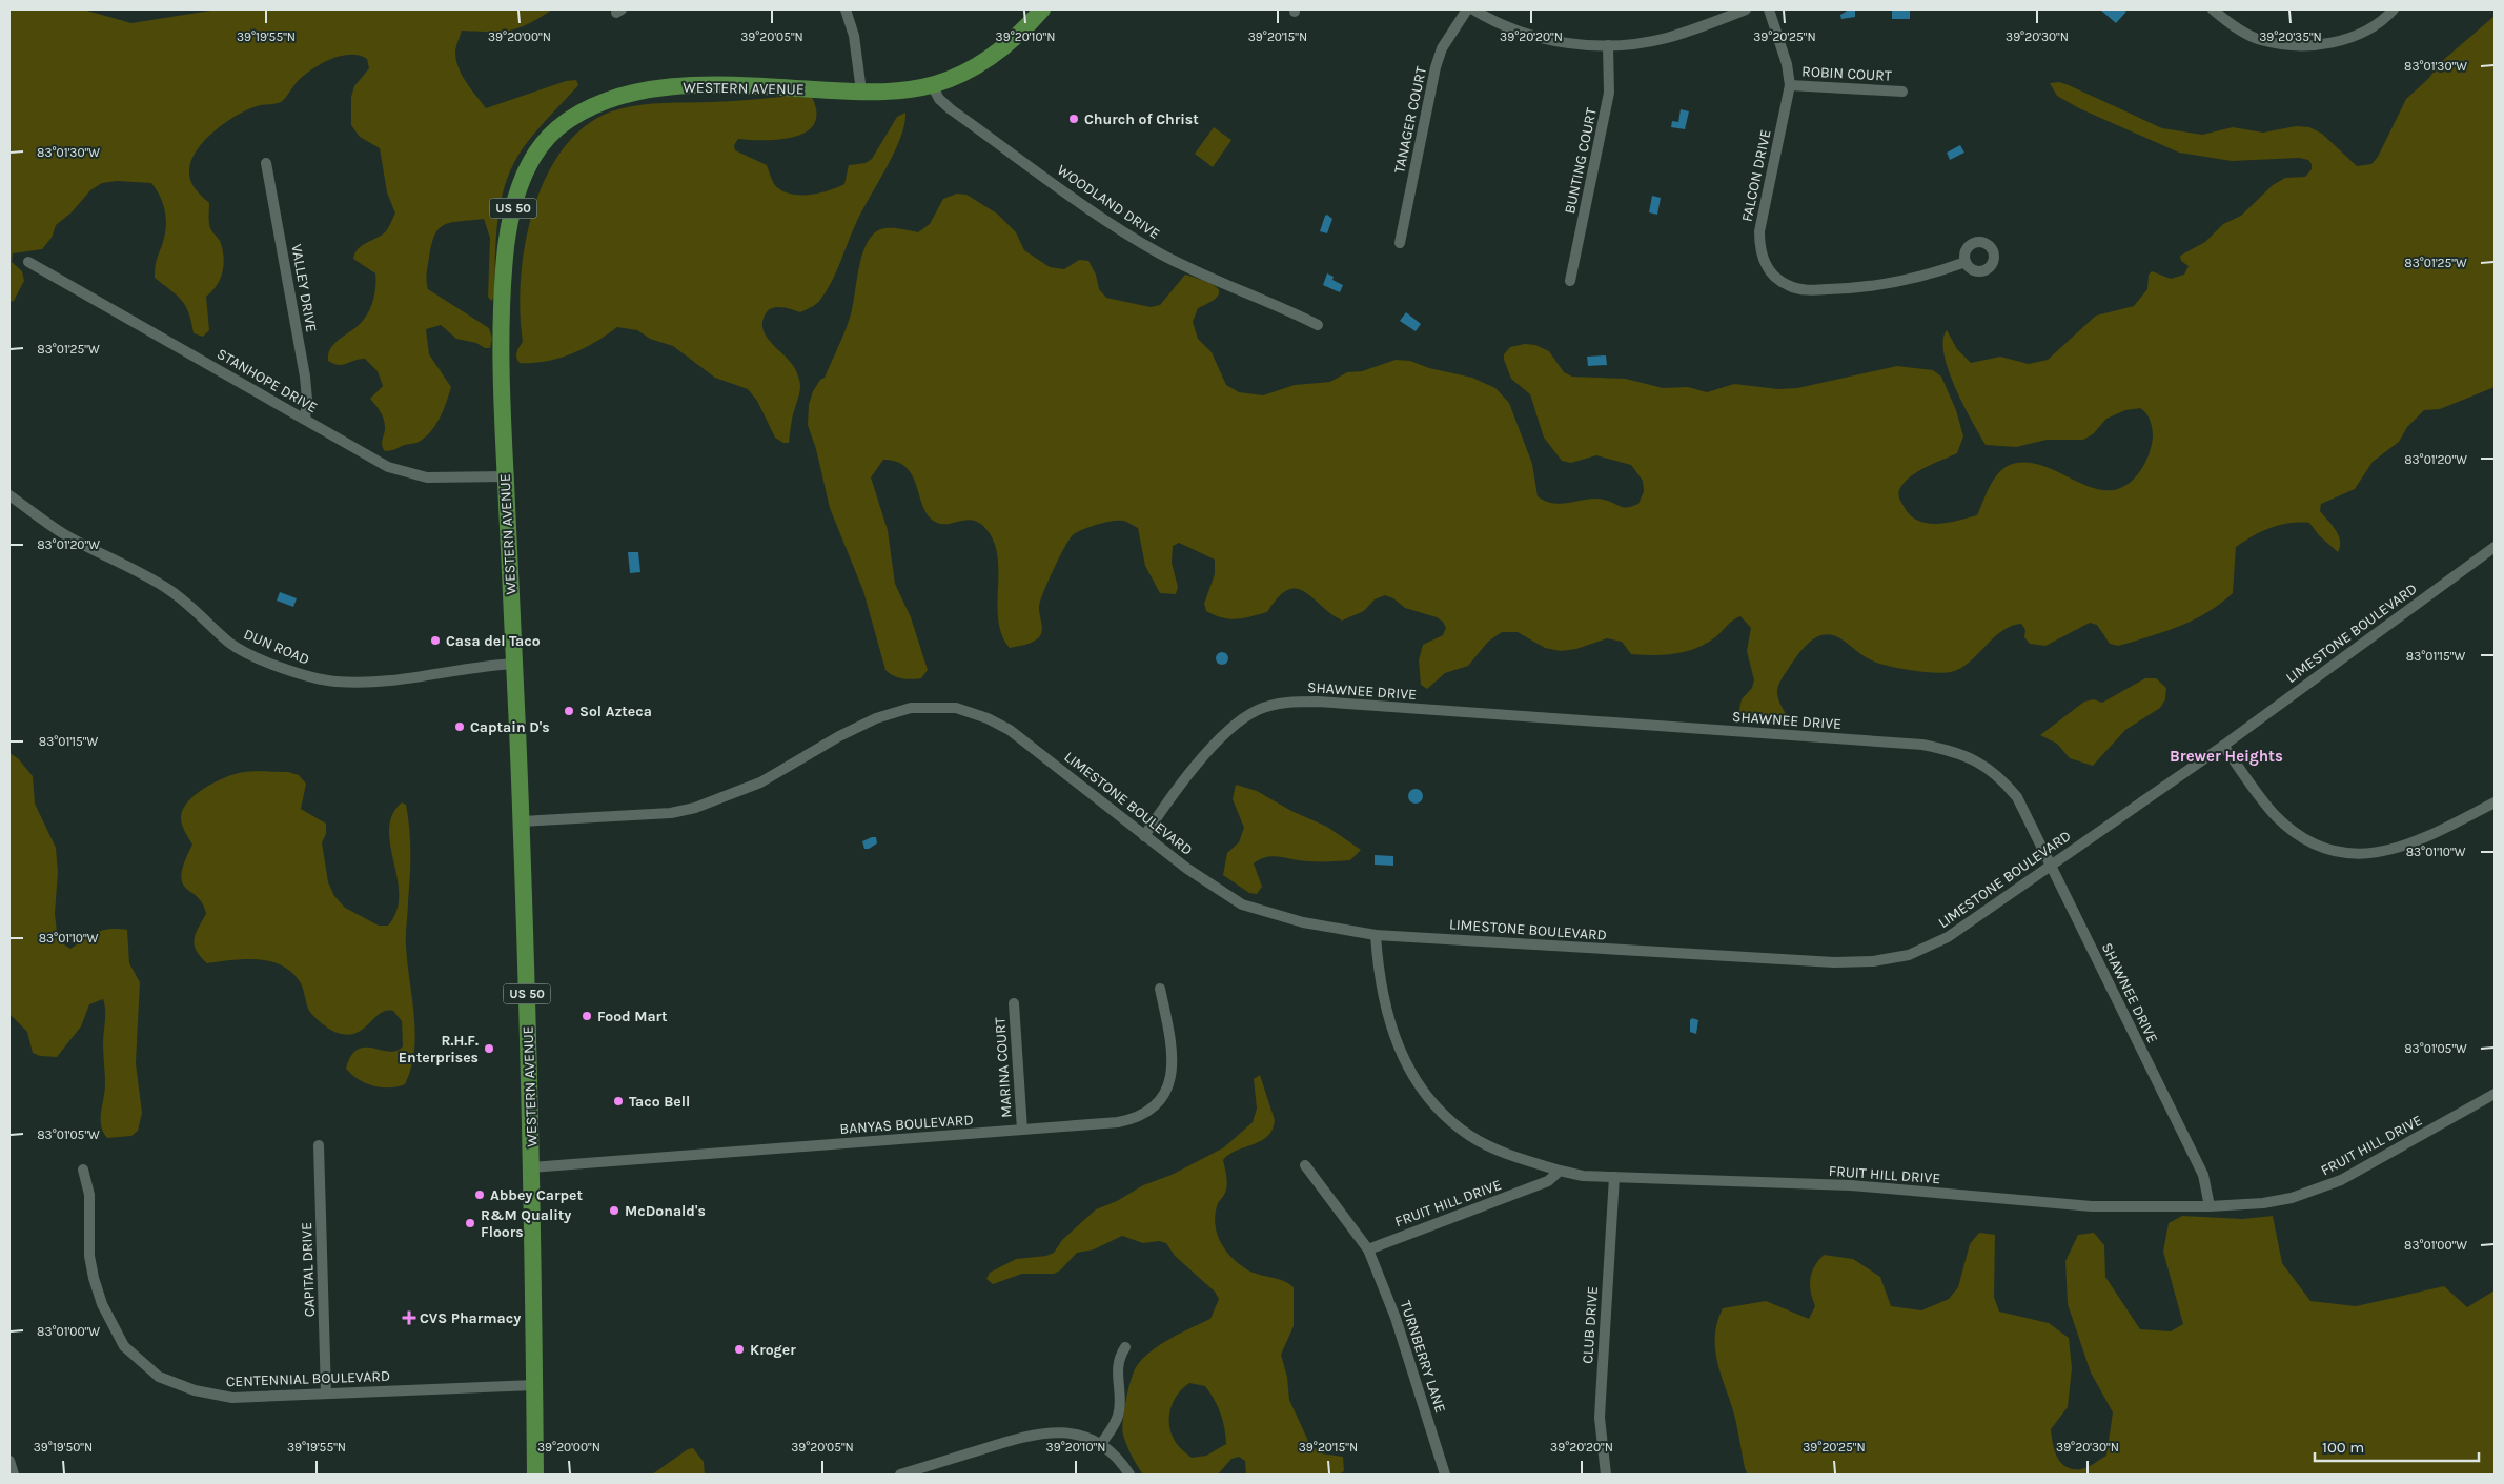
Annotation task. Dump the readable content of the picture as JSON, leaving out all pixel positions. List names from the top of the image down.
{
  "streets": {
    "main road": ["WESTERN AVENUE", "US 50"],
    "street": [
      "ROBIN COURT",
      "TANAGER COURT",
      "BUNTING COURT",
      "FALCON DRIVE",
      "WOODLAND DRIVE",
      "VALLEY DRIVE",
      "STANHOPE DRIVE",
      "LIMESTONE BOULEVARD",
      "DUN ROAD",
      "SHAWNEE DRIVE",
      "MARINA COURT",
      "BANYAS BOULEVARD",
      "FRUIT HILL DRIVE",
      "CAPITAL DRIVE",
      "CLUB DRIVE",
      "TURNBERRY LANE",
      "CENTENNIAL BOULEVARD"
    ]
  },
  "crossings": [
    ["ROBIN COURT", "FALCON DRIVE"],
    ["WESTERN AVENUE", "WOODLAND DRIVE"],
    ["WESTERN AVENUE", "STANHOPE DRIVE"],
    ["WESTERN AVENUE", "LIMESTONE BOULEVARD"],
    ["WESTERN AVENUE", "DUN ROAD"],
    ["WESTERN AVENUE", "BANYAS BOULEVARD"],
    ["WESTERN AVENUE", "CENTENNIAL BOULEVARD"],
    ["VALLEY DRIVE", "STANHOPE DRIVE"],
    ["LIMESTONE BOULEVARD", "SHAWNEE DRIVE"],
    ["SHAWNEE DRIVE", "FRUIT HILL DRIVE"],
    ["MARINA COURT", "BANYAS BOULEVARD"],
    ["FRUIT HILL DRIVE", "CLUB DRIVE"],
    ["FRUIT HILL DRIVE", "TURNBERRY LANE"],
    ["CAPITAL DRIVE", "CENTENNIAL BOULEVARD"]
  ],
  "districts": ["Brewer Heights"],
  "places": {
    "other": [
      "Church of Christ",
      "Casa del Taco",
      "Sol Azteca",
      "Captain D's",
      "Food Mart",
      "R.H.F. Enterprises",
      "Taco Bell",
      "Abbey Carpet",
      "McDonald's",
      "R&M Quality Floors",
      "Kroger"
    ],
    "health": ["CVS Pharmacy"]
  },
  "scale_bar": "100 m",
  "coordinates": [
    "39°19'55\"N",
    "39°20'00\"N",
    "39°20'05\"N",
    "39°20'10\"N",
    "39°20'15\"N",
    "39°20'20\"N",
    "39°20'25\"N",
    "39°20'30\"N",
    "39°20'35\"N",
    "83°01'30\"W",
    "83°01'25\"W",
    "83°01'20\"W",
    "83°01'15\"W",
    "83°01'10\"W",
    "83°01'05\"W",
    "83°01'00\"W",
    "39°19'50\"N"
  ]
}
